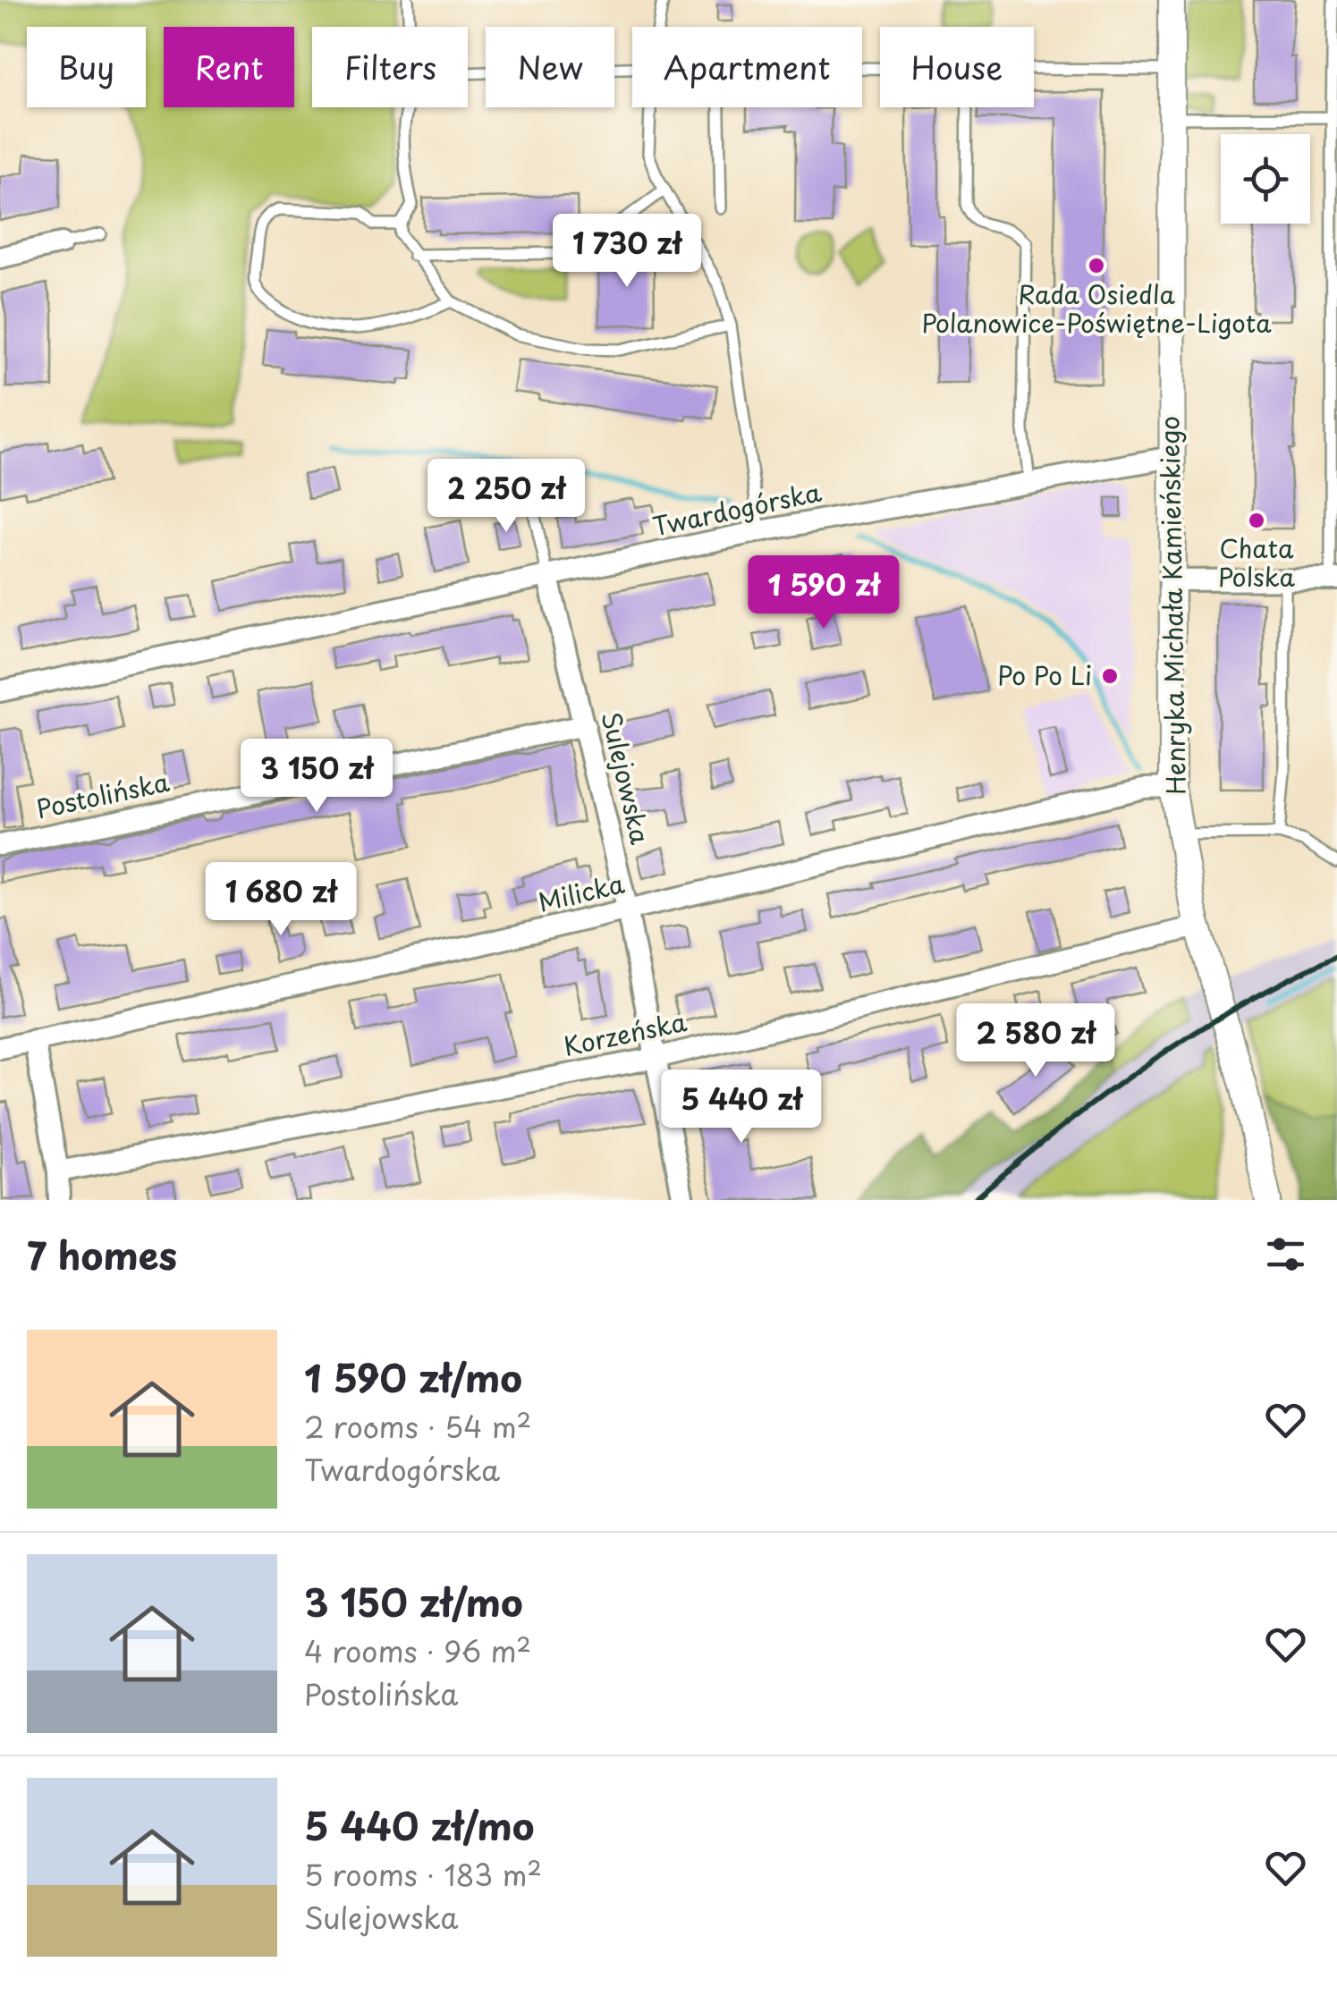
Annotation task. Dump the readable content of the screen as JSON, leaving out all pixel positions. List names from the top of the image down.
{
  "streets": {
    "street": [
      "Twardogórska",
      "Henryka Michała Kamieńskiego",
      "Sulejowska",
      "Postolińska",
      "Milicka",
      "Korzeńska"
    ]
  },
  "crossings": [
    ["Twardogórska", "Henryka Michała Kamieńskiego"],
    ["Twardogórska", "Sulejowska"],
    ["Henryka Michała Kamieńskiego", "Milicka"],
    ["Henryka Michała Kamieńskiego", "Korzeńska"],
    ["Sulejowska", "Postolińska"],
    ["Sulejowska", "Milicka"],
    ["Sulejowska", "Korzeńska"]
  ],
  "places": ["Rada Osiedla Polanowice-Poświętne-Ligota", "Chata Polska", "Po Po Li"],
  "page": {
    "chip": [
      "Buy",
      "Rent",
      "Filters",
      "New",
      "Apartment",
      "House"
    ],
    "price": [
      "1 730 zł",
      "2 250 zł",
      "1 590 zł",
      "3 150 zł",
      "1 680 zł",
      "2 580 zł",
      "5 440 zł"
    ],
    "heading": "7 homes",
    "list": [
      {
        "name": "1 590 zł/mo",
        "note": "2 rooms · 54 m² · Twardogórska"
      },
      {
        "name": "3 150 zł/mo",
        "note": "4 rooms · 96 m² · Postolińska"
      },
      {
        "name": "5 440 zł/mo",
        "note": "5 rooms · 183 m² · Sulejowska"
      }
    ]
  }
}
